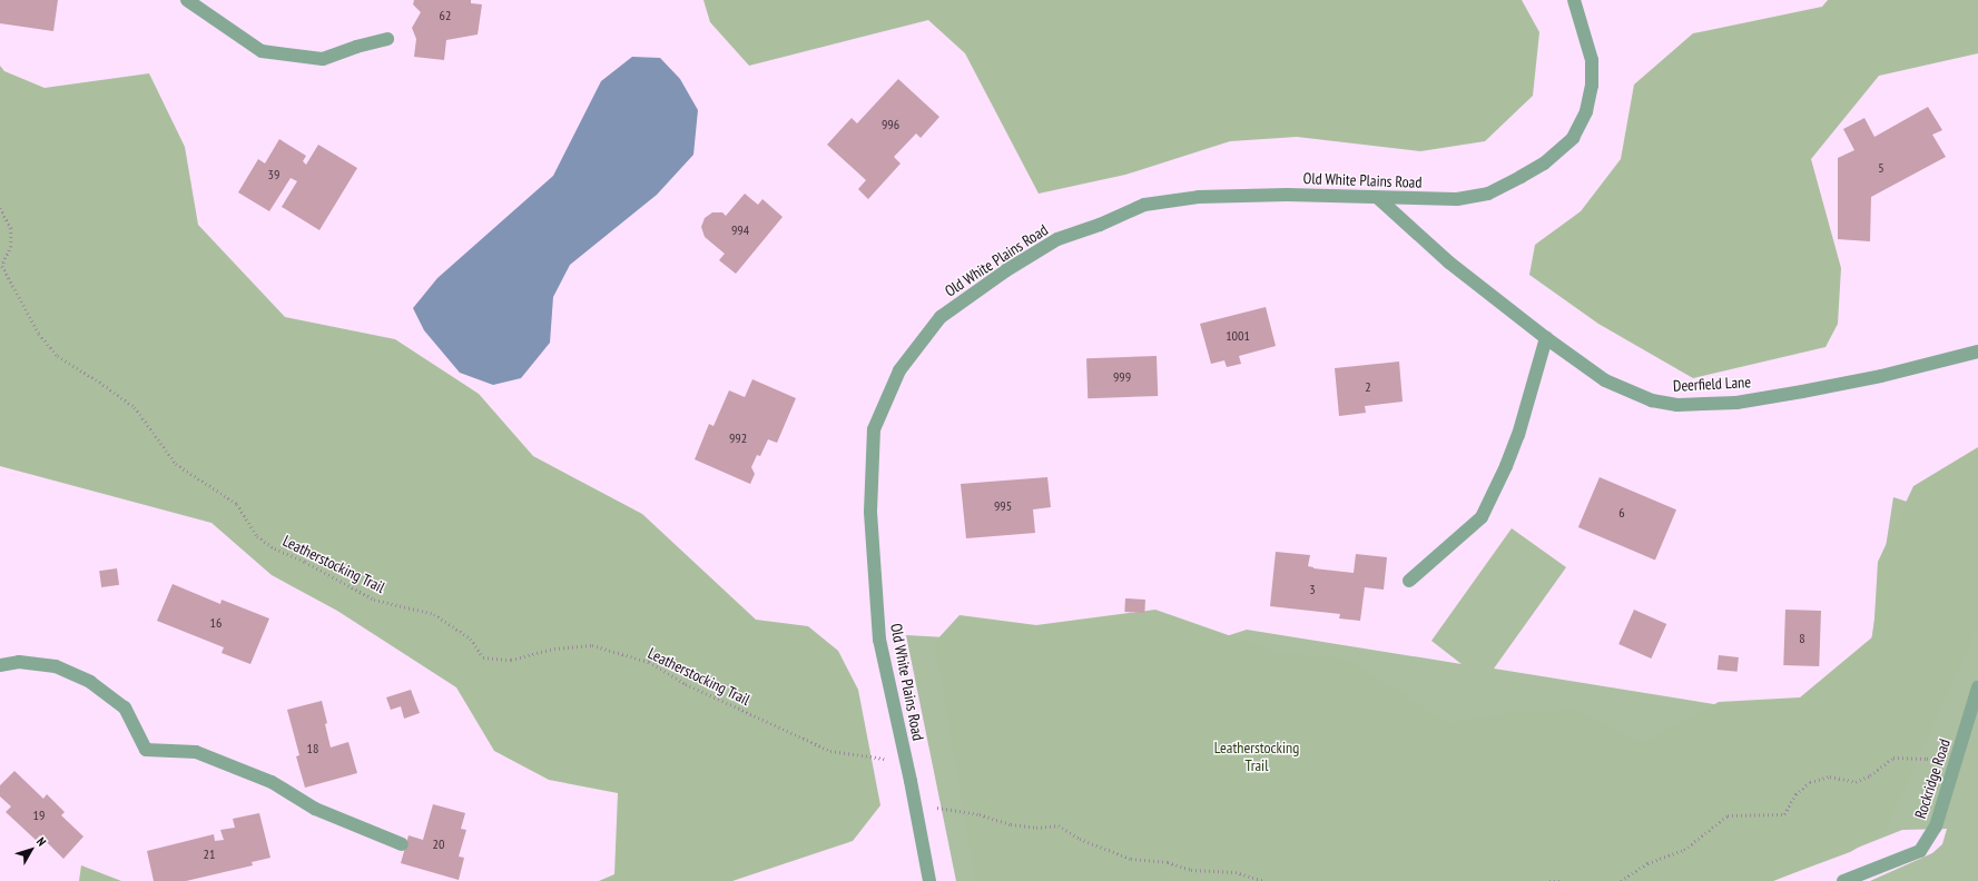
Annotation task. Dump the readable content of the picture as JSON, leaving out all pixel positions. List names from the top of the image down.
{
  "streets": {
    "street": ["Old White Plains Road", "Deerfield Lane", "Rockridge Road"],
    "path": ["Leatherstocking Trail"]
  },
  "crossings": [
    ["Old White Plains Road", "Deerfield Lane"]
  ],
  "parks": ["Leatherstocking Trail"],
  "house_numbers": [
    "62",
    "996",
    "5",
    "39",
    "994",
    "1001",
    "999",
    "2",
    "992",
    "995",
    "6",
    "3",
    "16",
    "8",
    "18",
    "19",
    "20",
    "21"
  ],
  "north": "top right"
}
